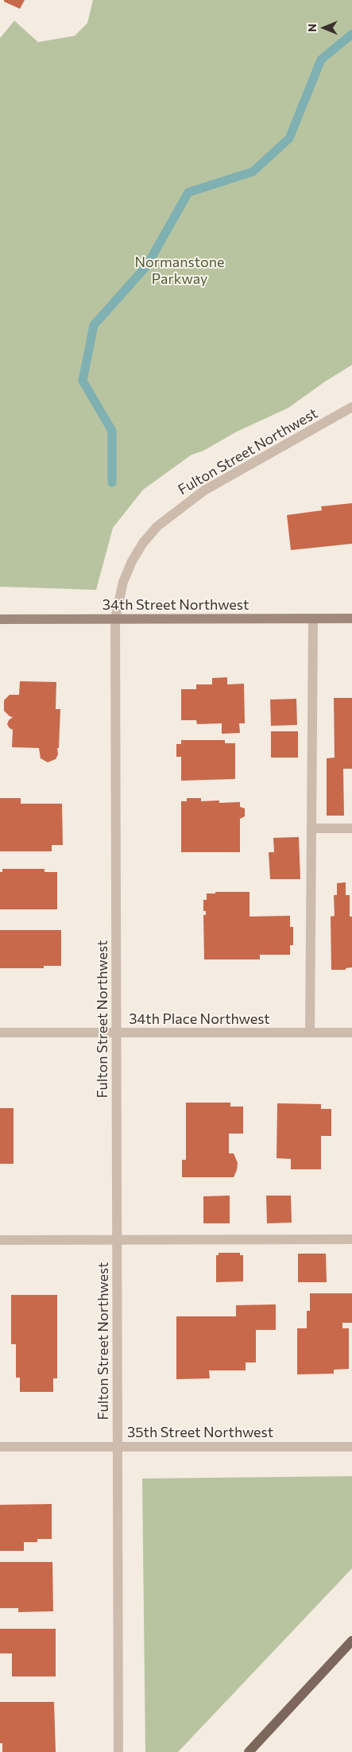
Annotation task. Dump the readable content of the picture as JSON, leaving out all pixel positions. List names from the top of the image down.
{
  "streets": {
    "main road": ["34th Street Northwest"],
    "street": ["Fulton Street Northwest", "34th Place Northwest", "35th Street Northwest"]
  },
  "crossings": [
    ["Fulton Street Northwest", "34th Street Northwest"],
    ["Fulton Street Northwest", "34th Place Northwest"],
    ["Fulton Street Northwest", "35th Street Northwest"]
  ],
  "parks": ["Normanstone Parkway"],
  "north": "left"
}
